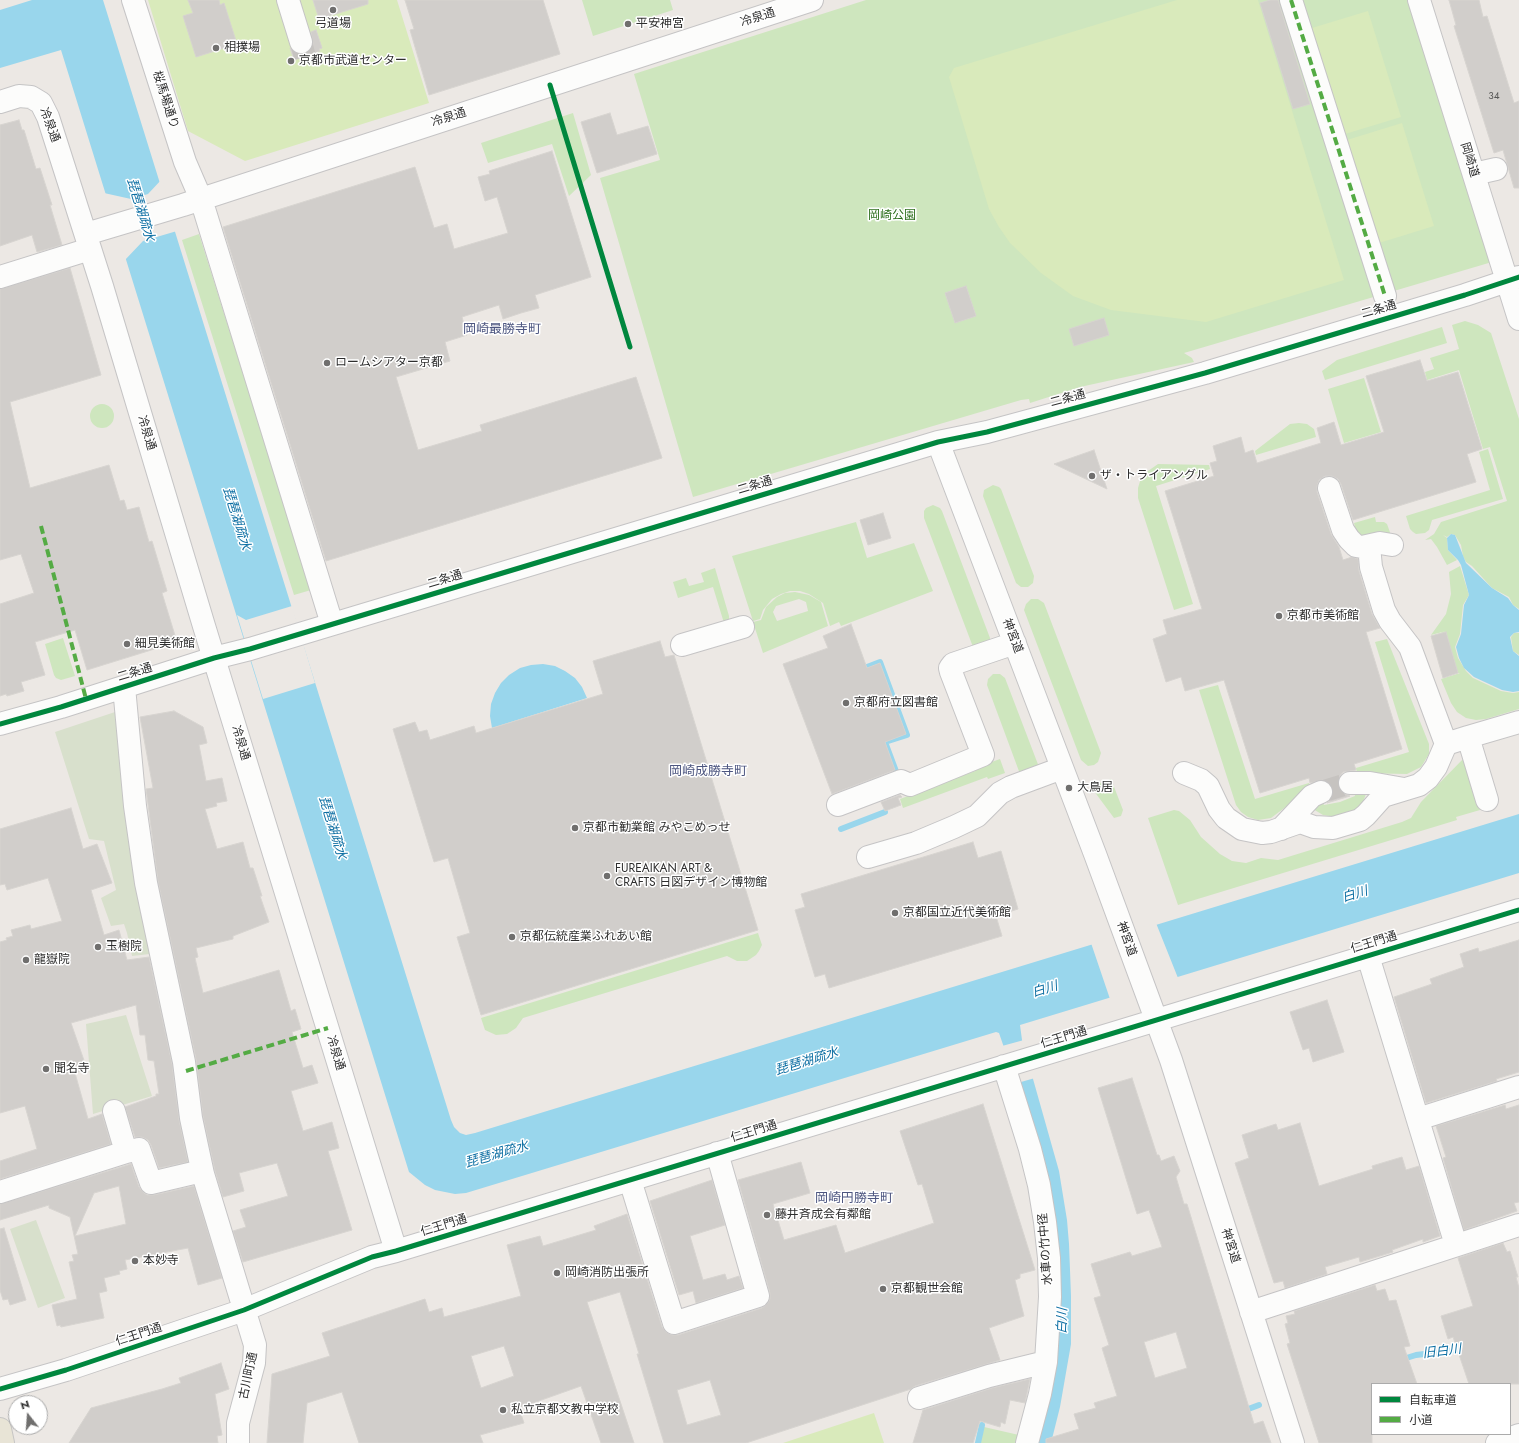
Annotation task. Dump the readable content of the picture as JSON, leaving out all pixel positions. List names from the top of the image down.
{
  "streets": {
    "street": [
      "冷泉通",
      "桜馬場通り",
      "岡崎道",
      "二条通",
      "神宮道",
      "仁王門通",
      "水車の竹中径",
      "古川町通"
    ]
  },
  "crossings": [
    ["冷泉通", "桜馬場通り"],
    ["冷泉通", "二条通"],
    ["冷泉通", "仁王門通"],
    ["桜馬場通り", "二条通"],
    ["岡崎道", "二条通"],
    ["二条通", "神宮道"],
    ["二条通", "古川町通"],
    ["神宮道", "仁王門通"],
    ["仁王門通", "水車の竹中径"],
    ["仁王門通", "古川町通"]
  ],
  "districts": ["岡崎最勝寺町", "岡崎成勝寺町", "岡崎円勝寺町"],
  "water": ["琵琶湖疏水", "白川", "旧白川"],
  "parks": ["岡崎公園"],
  "places": [
    "弓道場",
    "平安神宮",
    "相撲場",
    "京都市武道センター",
    "ロームシアター京都",
    "ザ・トライアングル",
    "京都市美術館",
    "細見美術館",
    "京都府立図書館",
    "大鳥居",
    "京都市勧業館 みやこめっせ",
    "FUREAIKAN ART & CRAFTS 日図デザイン博物館",
    "京都国立近代美術館",
    "京都伝統産業ふれあい館",
    "玉樹院",
    "龍嶽院",
    "聞名寺",
    "藤井斉成会有鄰館",
    "本妙寺",
    "岡崎消防出張所",
    "京都観世会館",
    "私立京都文教中学校"
  ],
  "house_numbers": ["34"],
  "legend": ["自転車道", "小道"],
  "north": "top"
}
